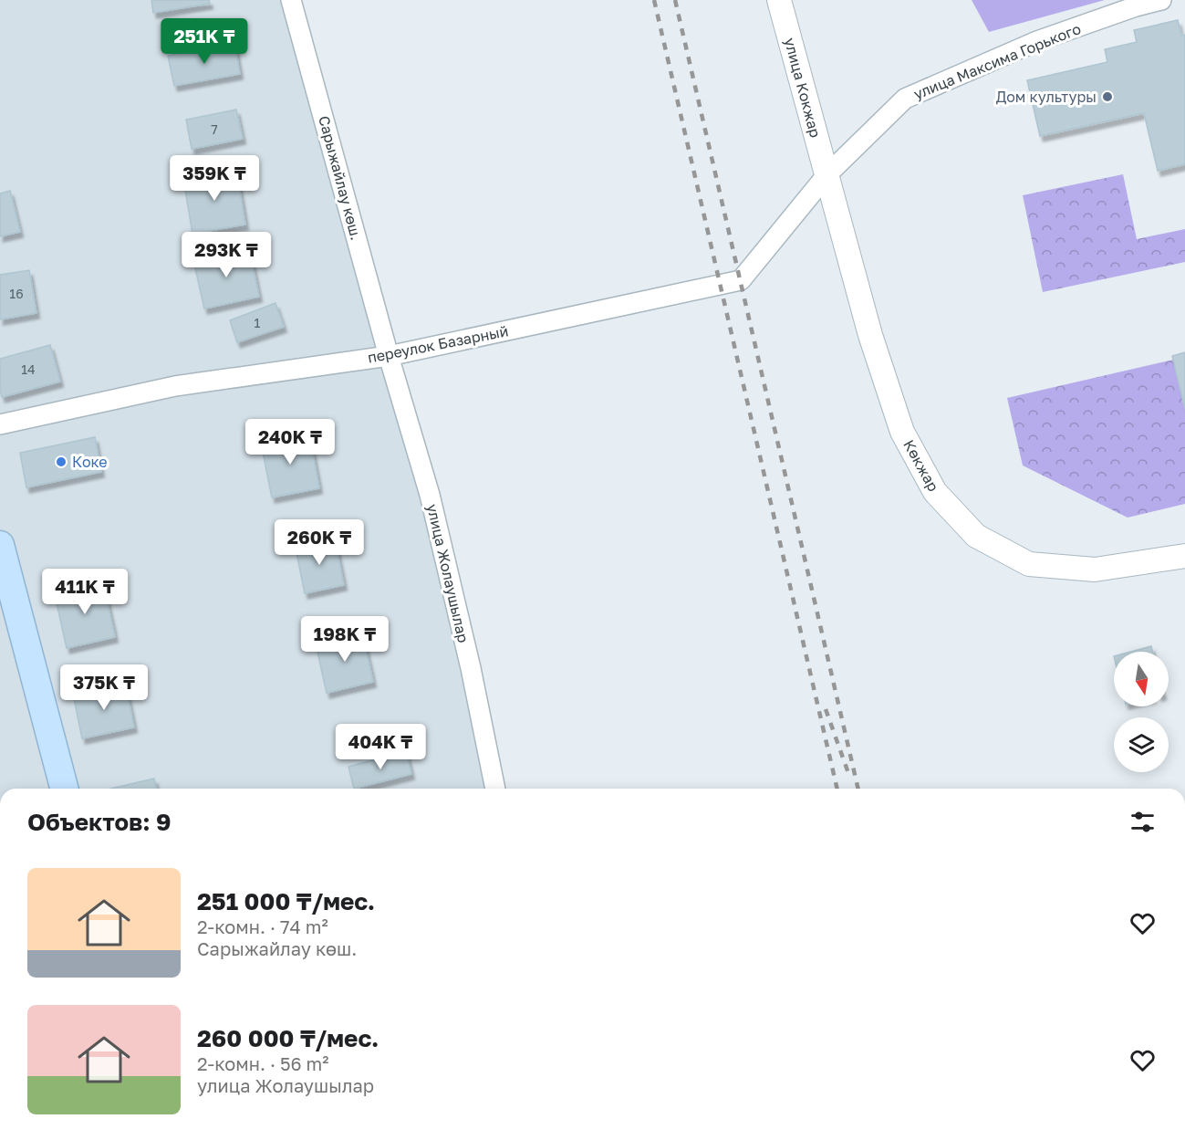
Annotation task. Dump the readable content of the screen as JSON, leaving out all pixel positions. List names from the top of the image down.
{
  "streets": {
    "street": [
      "улица Максима Горького",
      "улица Кокжар",
      "Сарыжайлау көш.",
      "переулок Базарный",
      "Көкжар",
      "улица Жолаушылар"
    ]
  },
  "crossings": [
    ["улица Максима Горького", "улица Кокжар"],
    ["улица Максима Горького", "переулок Базарный"],
    ["улица Максима Горького", "Көкжар"],
    ["улица Кокжар", "переулок Базарный"],
    ["улица Кокжар", "Көкжар"],
    ["Сарыжайлау көш.", "переулок Базарный"],
    ["Сарыжайлау көш.", "улица Жолаушылар"],
    ["переулок Базарный", "Көкжар"],
    ["переулок Базарный", "улица Жолаушылар"]
  ],
  "places": ["Дом культуры", "Коке"],
  "house_numbers": [
    "7",
    "16",
    "1",
    "14"
  ],
  "north": "bottom",
  "page": {
    "price": [
      "251K ₸",
      "359K ₸",
      "293K ₸",
      "240K ₸",
      "260K ₸",
      "411K ₸",
      "198K ₸",
      "375K ₸",
      "404K ₸"
    ],
    "heading": "Объектов: 9",
    "list": [
      {
        "name": "251 000 ₸/мес.",
        "note": "2-комн. · 74 m² · Сарыжайлау көш."
      },
      {
        "name": "260 000 ₸/мес.",
        "note": "2-комн. · 56 m² · улица Жолаушылар"
      }
    ]
  }
}
